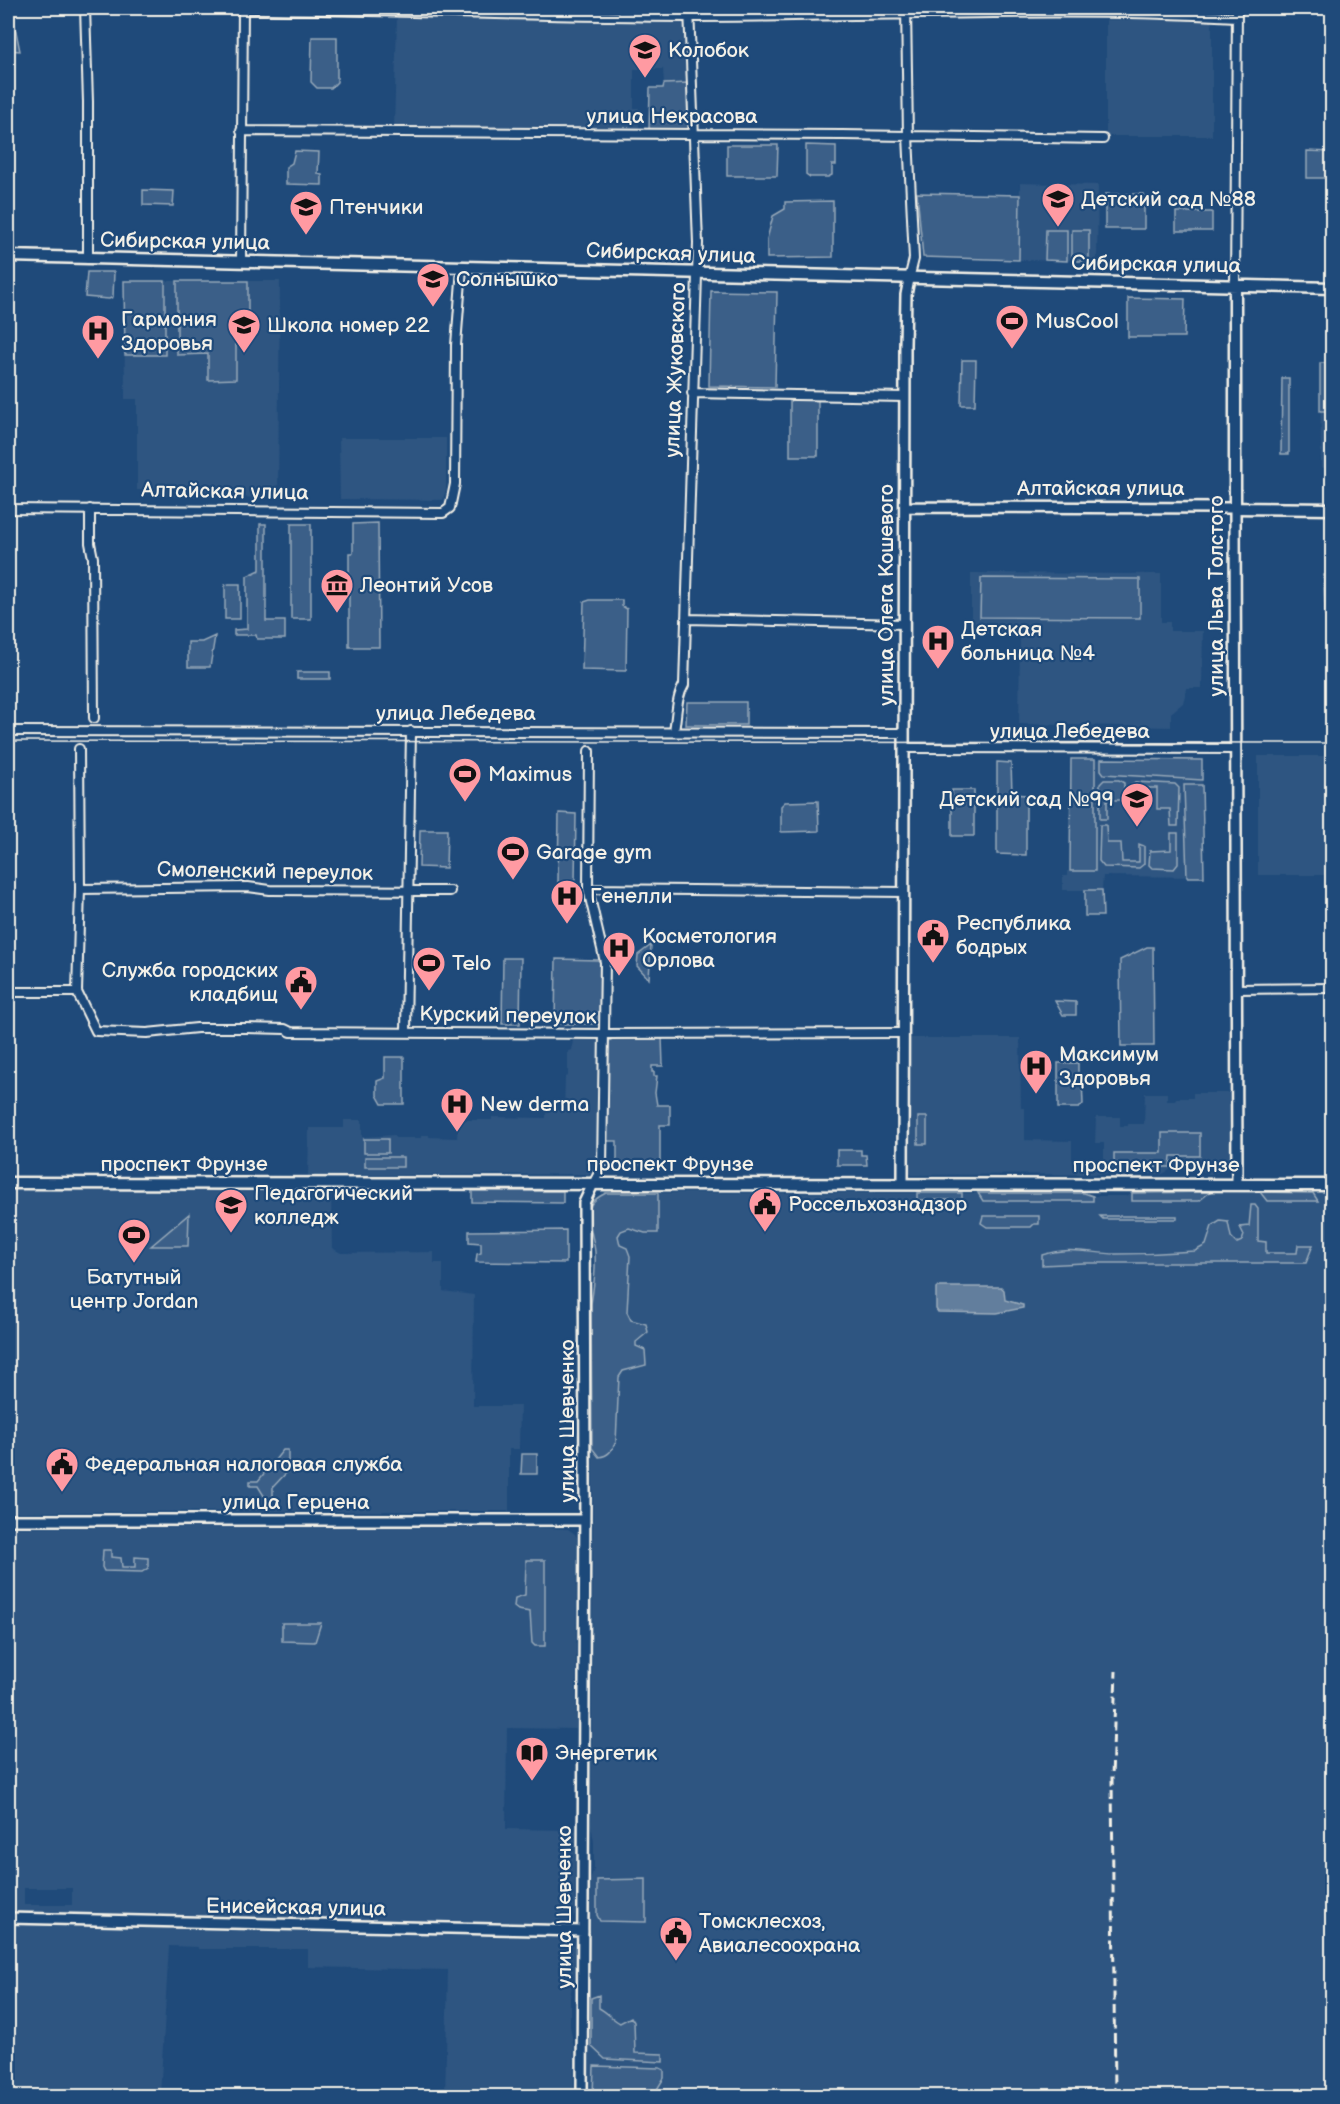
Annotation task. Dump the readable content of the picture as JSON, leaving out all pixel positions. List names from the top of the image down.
{
  "streets": {
    "main road": [
      "Сибирская улица",
      "Алтайская улица",
      "улица Льва Толстого",
      "проспект Фрунзе"
    ],
    "street": [
      "улица Некрасова",
      "улица Жуковского",
      "улица Олега Кошевого",
      "улица Лебедева",
      "Смоленский переулок",
      "Курский переулок",
      "улица Шевченко",
      "улица Герцена",
      "Енисейская улица"
    ]
  },
  "crossings": [
    ["улица Некрасова", "улица Жуковского"],
    ["улица Некрасова", "улица Олега Кошевого"],
    ["Сибирская улица", "улица Жуковского"],
    ["Сибирская улица", "Алтайская улица"],
    ["Сибирская улица", "улица Олега Кошевого"],
    ["Сибирская улица", "улица Льва Толстого"],
    ["улица Жуковского", "улица Лебедева"],
    ["Алтайская улица", "улица Олега Кошевого"],
    ["Алтайская улица", "улица Льва Толстого"],
    ["улица Олега Кошевого", "улица Лебедева"],
    ["улица Олега Кошевого", "Курский переулок"],
    ["улица Олега Кошевого", "проспект Фрунзе"],
    ["улица Льва Толстого", "улица Лебедева"],
    ["улица Льва Толстого", "проспект Фрунзе"],
    ["Курский переулок", "улица Шевченко"],
    ["проспект Фрунзе", "улица Шевченко"],
    ["улица Шевченко", "улица Герцена"],
    ["улица Шевченко", "Енисейская улица"]
  ],
  "places": {
    "school or university": [
      "Колобок",
      "Детский сад №88",
      "Птенчики",
      "Солнышко",
      "Школа номер 22",
      "Детский сад №99",
      "Педагогический колледж"
    ],
    "sports": [
      "MusCool",
      "Maximus",
      "Garage gym",
      "Telo",
      "Батутный центр Jordan"
    ],
    "hospital": [
      "Гармония Здоровья",
      "Детская больница №4",
      "Генелли",
      "Косметология Орлова",
      "Максимум Здоровья",
      "New derma"
    ],
    "museum": ["Леонтий Усов"],
    "public building": [
      "Республика бодрых",
      "Служба городских кладбищ",
      "Россельхознадзор",
      "Федеральная налоговая служба",
      "Томсклесхоз, Авиалесоохрана"
    ],
    "library": ["Энергетик"]
  }
}
